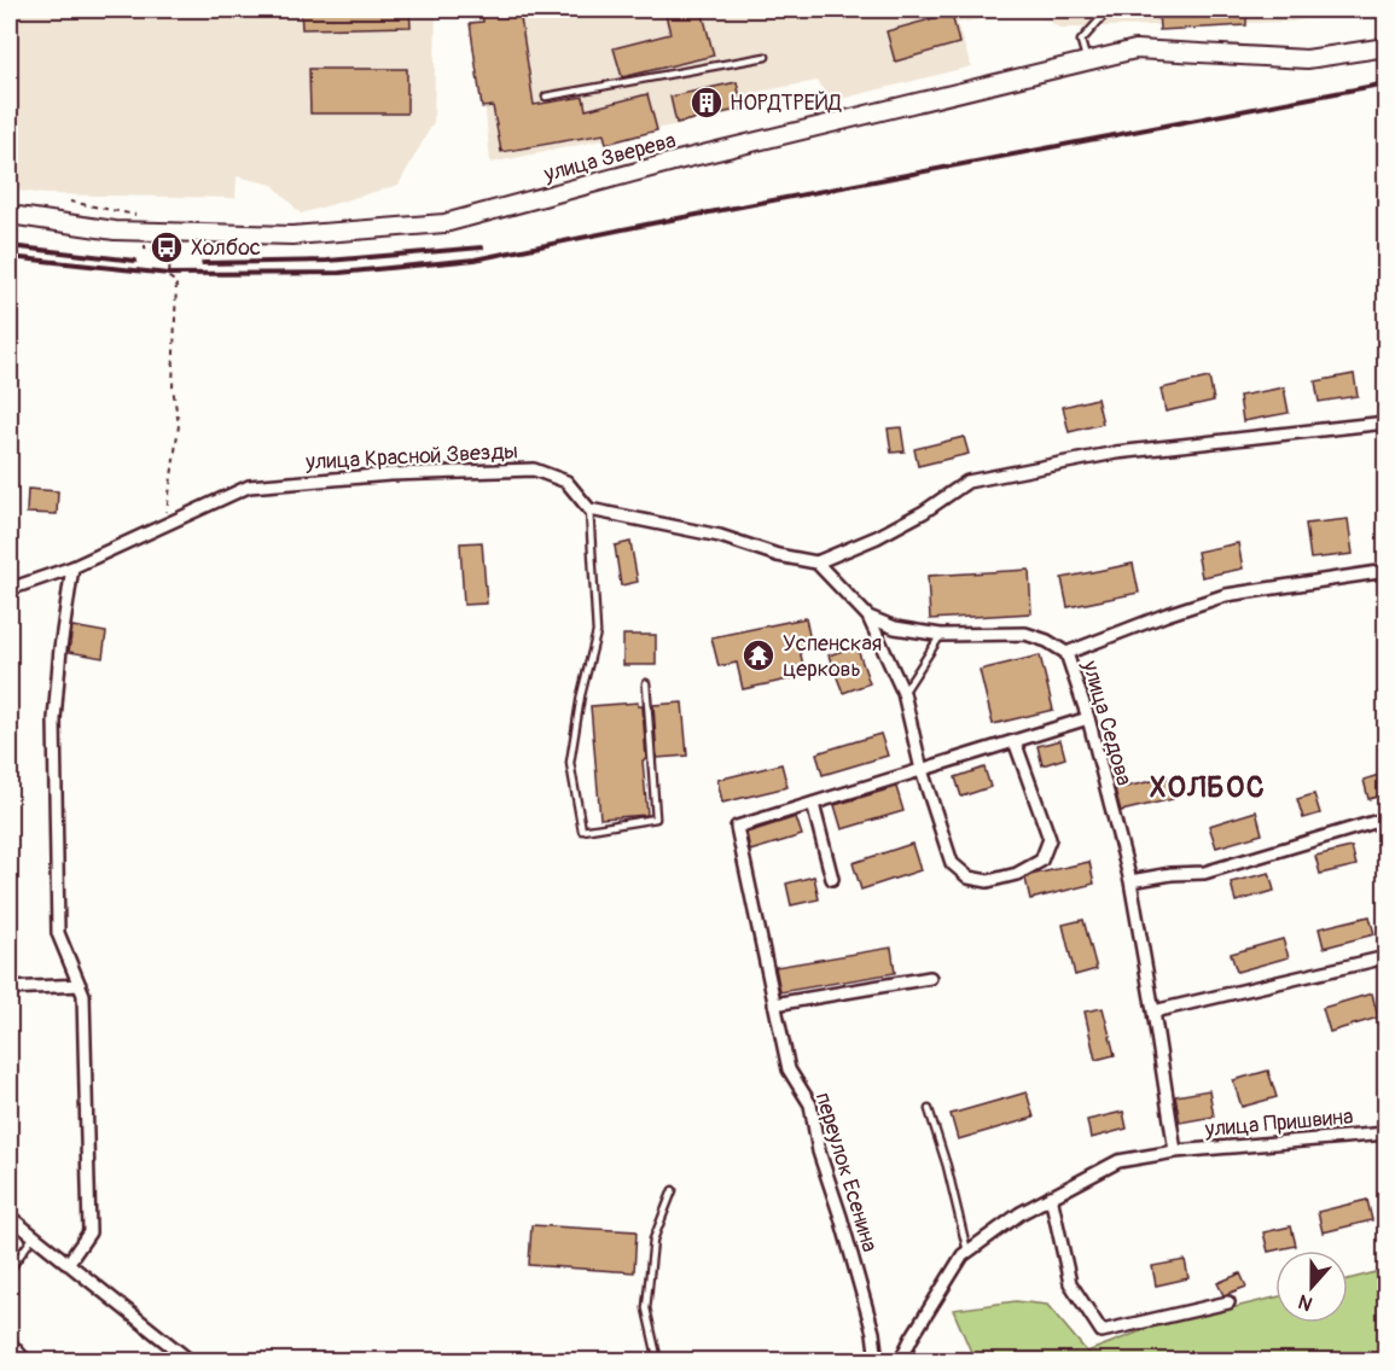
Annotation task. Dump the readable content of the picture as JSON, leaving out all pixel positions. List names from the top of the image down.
{
  "streets": {
    "main road": ["улица Зверева"],
    "street": [
      "улица Красной Звезды",
      "улица Седова",
      "улица Пришвина",
      "переулок Есенина"
    ]
  },
  "crossings": [
    ["улица Седова", "улица Пришвина"]
  ],
  "districts": ["ХОЛБОС"],
  "places": {
    "building": ["НОРДТРЕЙД"],
    "bus stop": ["Холбос"],
    "temple": ["Успенская церковь"]
  },
  "north": "bottom"
}
